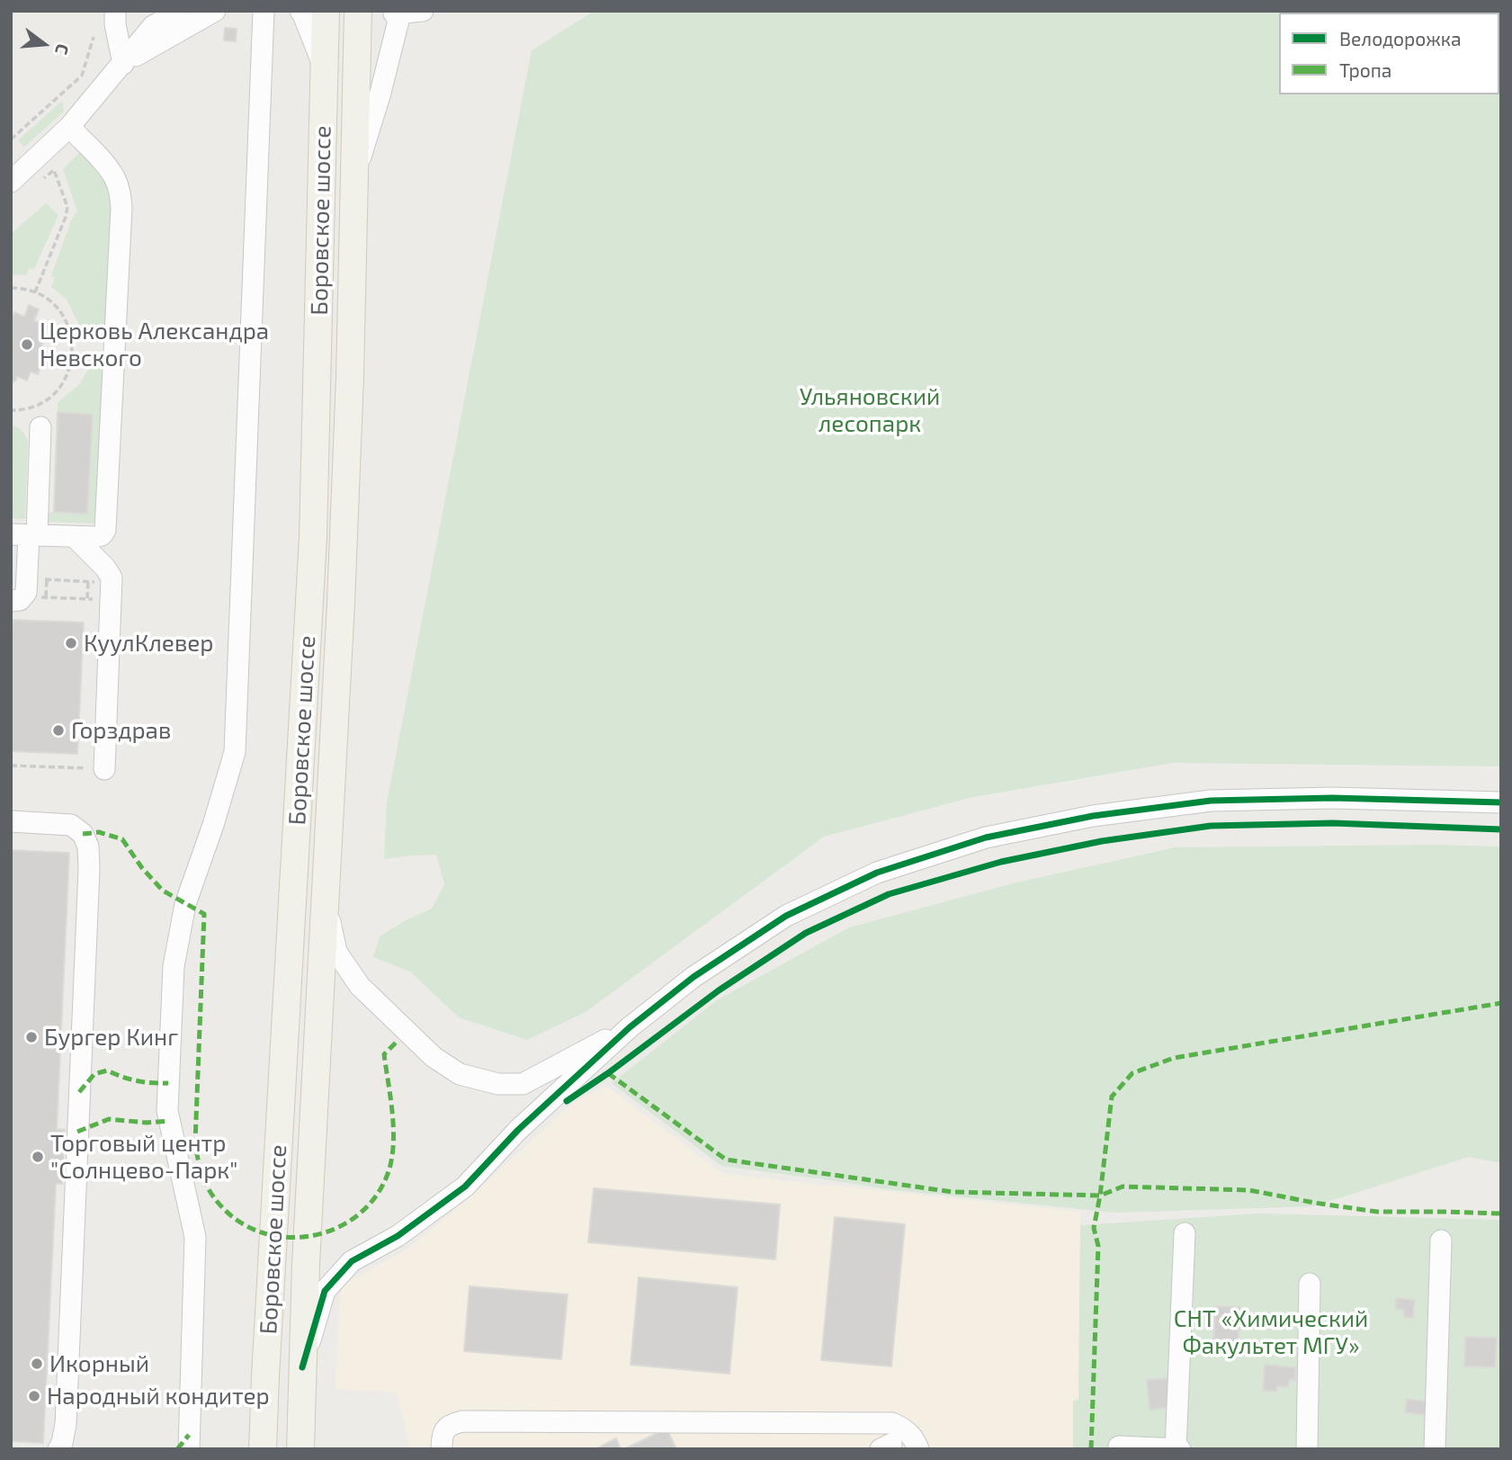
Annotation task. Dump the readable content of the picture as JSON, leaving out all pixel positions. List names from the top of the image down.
{
  "streets": {
    "main road": ["Боровское шоссе"]
  },
  "parks": ["Ульяновский лесопарк", "СНТ «Химический Факультет МГУ»"],
  "places": [
    "Церковь Александра Невского",
    "КуулКлевер",
    "Горздрав",
    "Бургер Кинг",
    "Торговый центр \"Солнцево-Парк\"",
    "Икорный",
    "Народный кондитер"
  ],
  "legend": ["Велодорожка", "Тропа"],
  "north": "right"
}
